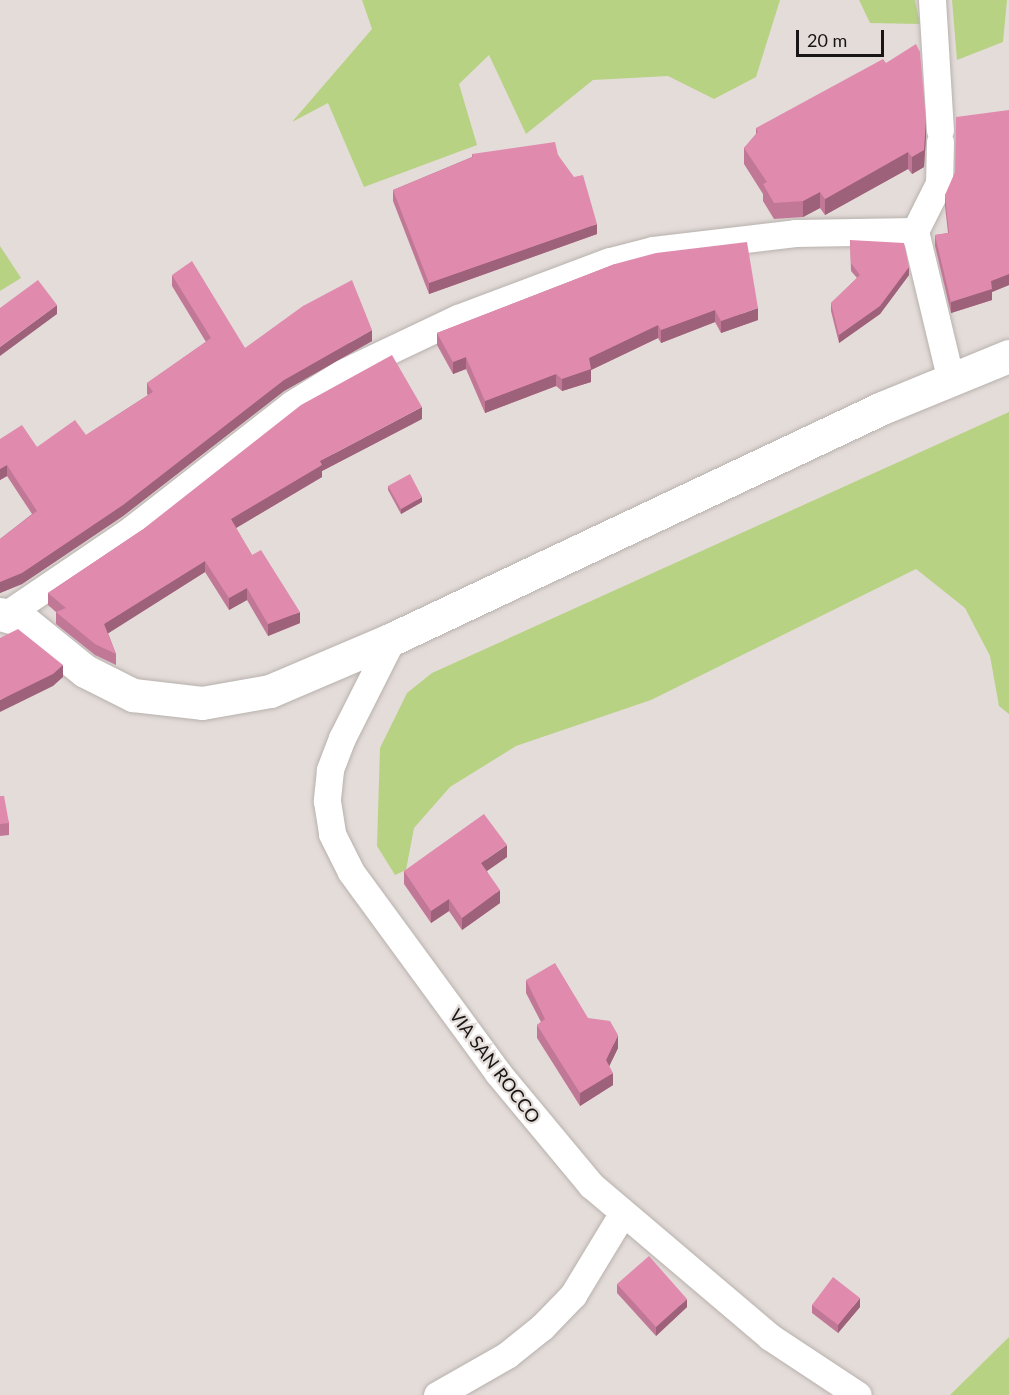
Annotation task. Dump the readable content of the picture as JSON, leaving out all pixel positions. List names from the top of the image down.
{
  "streets": {
    "street": ["VIA SAN ROCCO"]
  },
  "scale_bar": "20 m"
}
